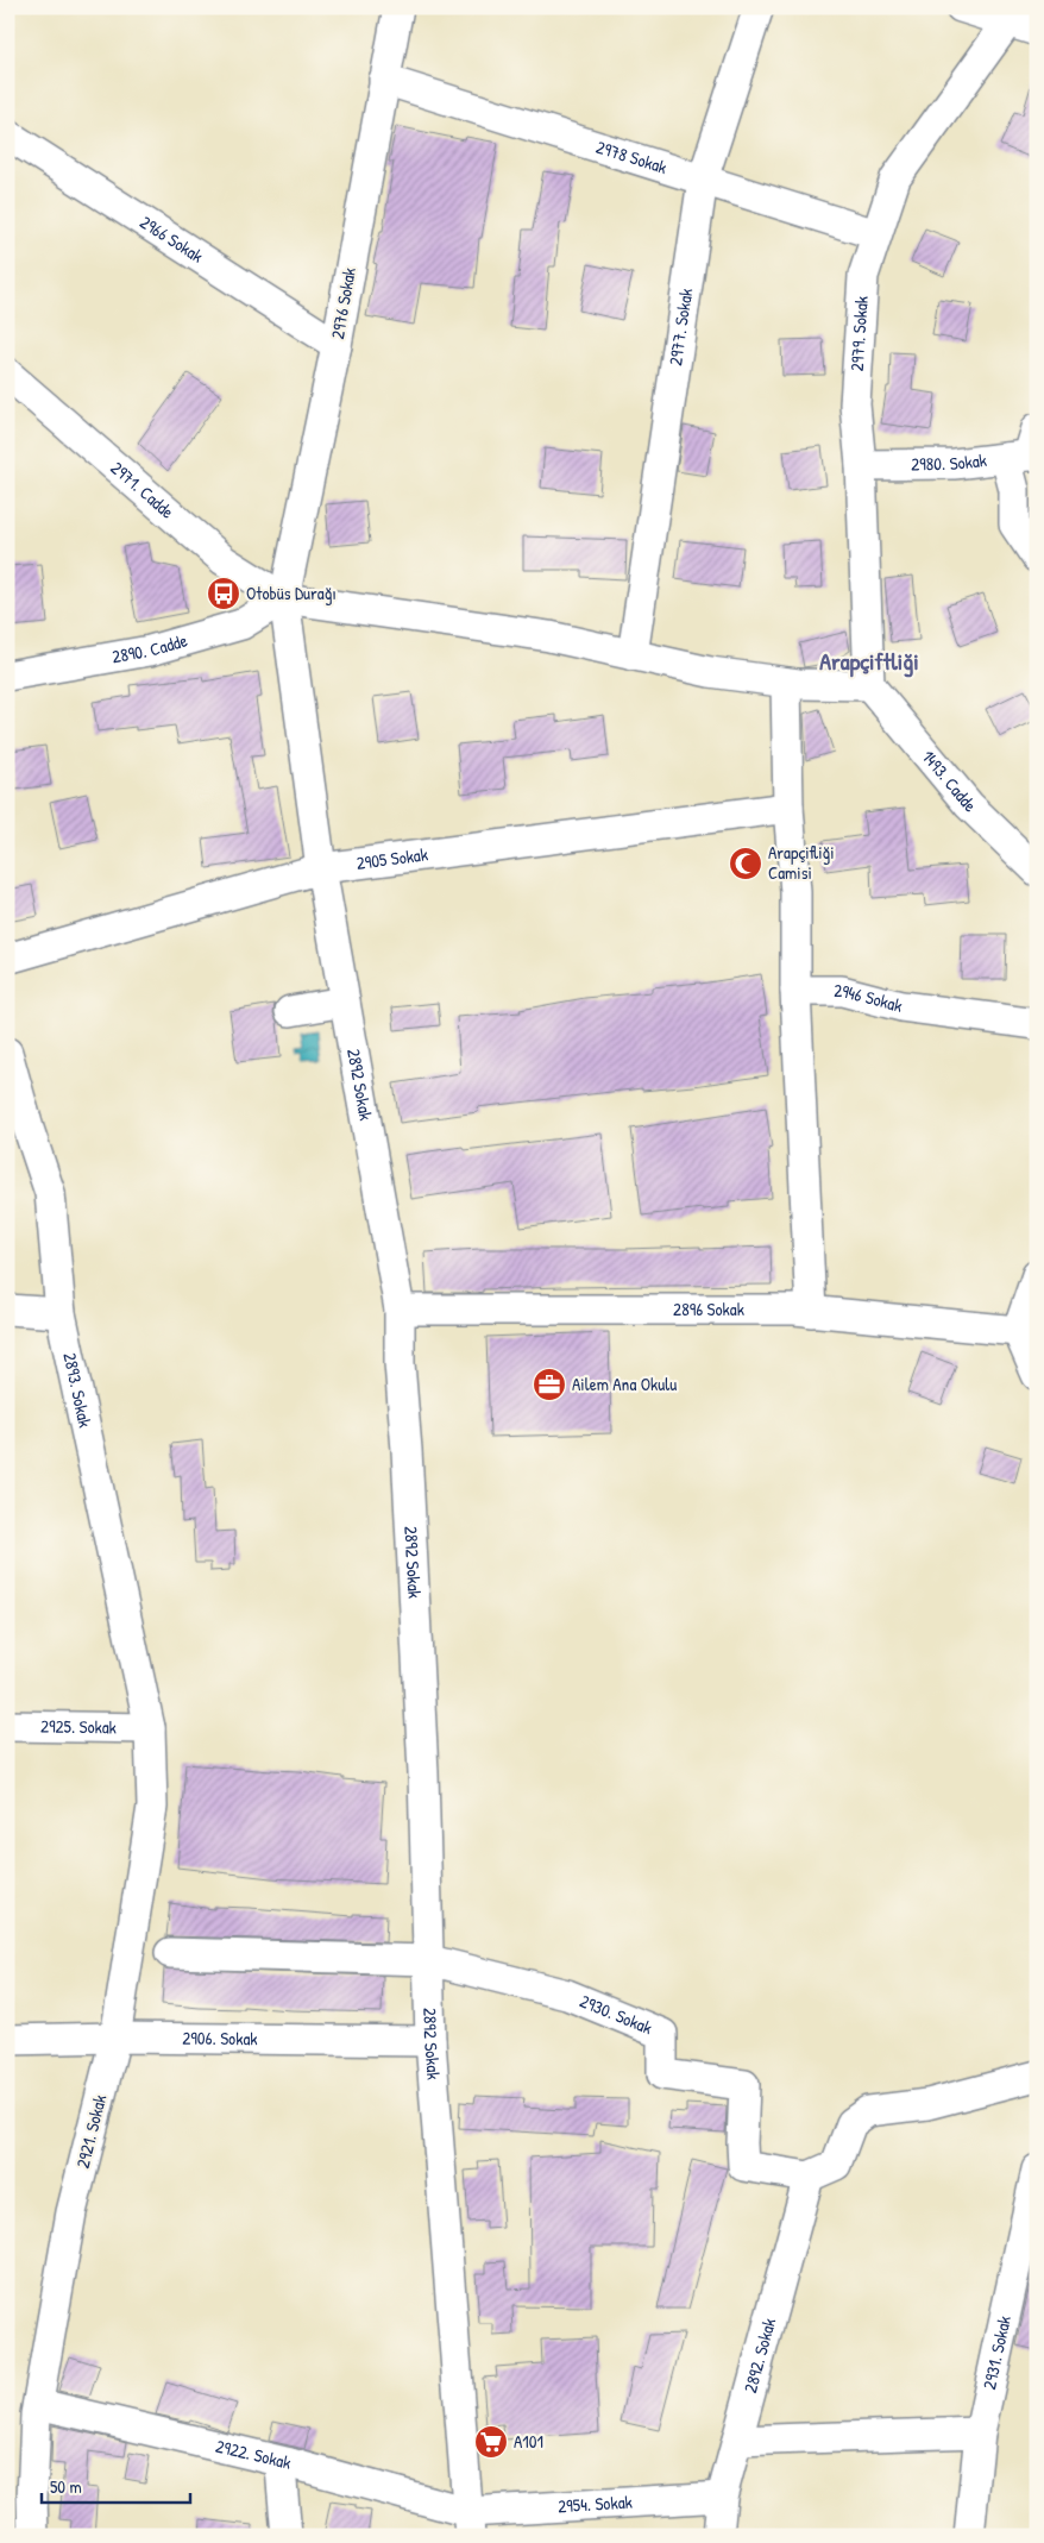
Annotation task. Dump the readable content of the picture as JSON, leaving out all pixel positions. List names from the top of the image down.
{
  "streets": {
    "street": [
      "2978 Sokak",
      "2966 Sokak",
      "2976 Sokak",
      "2977. Sokak",
      "2979. Sokak",
      "2980. Sokak",
      "2971. Cadde",
      "2890. Cadde",
      "1493. Cadde",
      "2905 Sokak",
      "2946 Sokak",
      "2892 Sokak",
      "2896 Sokak",
      "2893. Sokak",
      "2925. Sokak",
      "2930. Sokak",
      "2906. Sokak",
      "2921. Sokak",
      "2931. Sokak",
      "2892. Sokak",
      "2922. Sokak",
      "2954. Sokak"
    ]
  },
  "crossings": [
    ["2978 Sokak", "2976 Sokak"],
    ["2978 Sokak", "2977. Sokak"],
    ["2978 Sokak", "2979. Sokak"],
    ["2966 Sokak", "2976 Sokak"],
    ["2976 Sokak", "2971. Cadde"],
    ["2976 Sokak", "2890. Cadde"],
    ["2976 Sokak", "2892 Sokak"],
    ["2979. Sokak", "2980. Sokak"],
    ["2979. Sokak", "1493. Cadde"],
    ["2971. Cadde", "2890. Cadde"],
    ["2971. Cadde", "2892 Sokak"],
    ["2890. Cadde", "2892 Sokak"],
    ["2905 Sokak", "2892 Sokak"],
    ["2892 Sokak", "2896 Sokak"],
    ["2892 Sokak", "2930. Sokak"],
    ["2892 Sokak", "2906. Sokak"],
    ["2892 Sokak", "2922. Sokak"],
    ["2892 Sokak", "2954. Sokak"],
    ["2893. Sokak", "2925. Sokak"],
    ["2893. Sokak", "2921. Sokak"],
    ["2925. Sokak", "2921. Sokak"],
    ["2930. Sokak", "2892. Sokak"],
    ["2906. Sokak", "2921. Sokak"],
    ["2921. Sokak", "2922. Sokak"],
    ["2892. Sokak", "2954. Sokak"],
    ["2922. Sokak", "2954. Sokak"]
  ],
  "districts": ["Arapçiftliği"],
  "places": {
    "bus stop": ["Otobüs Durağı"],
    "mosque": ["Arapçifliği Camisi"],
    "office": ["Ailem Ana Okulu"],
    "supermarket": ["A101"]
  },
  "scale_bar": "50 m"
}
